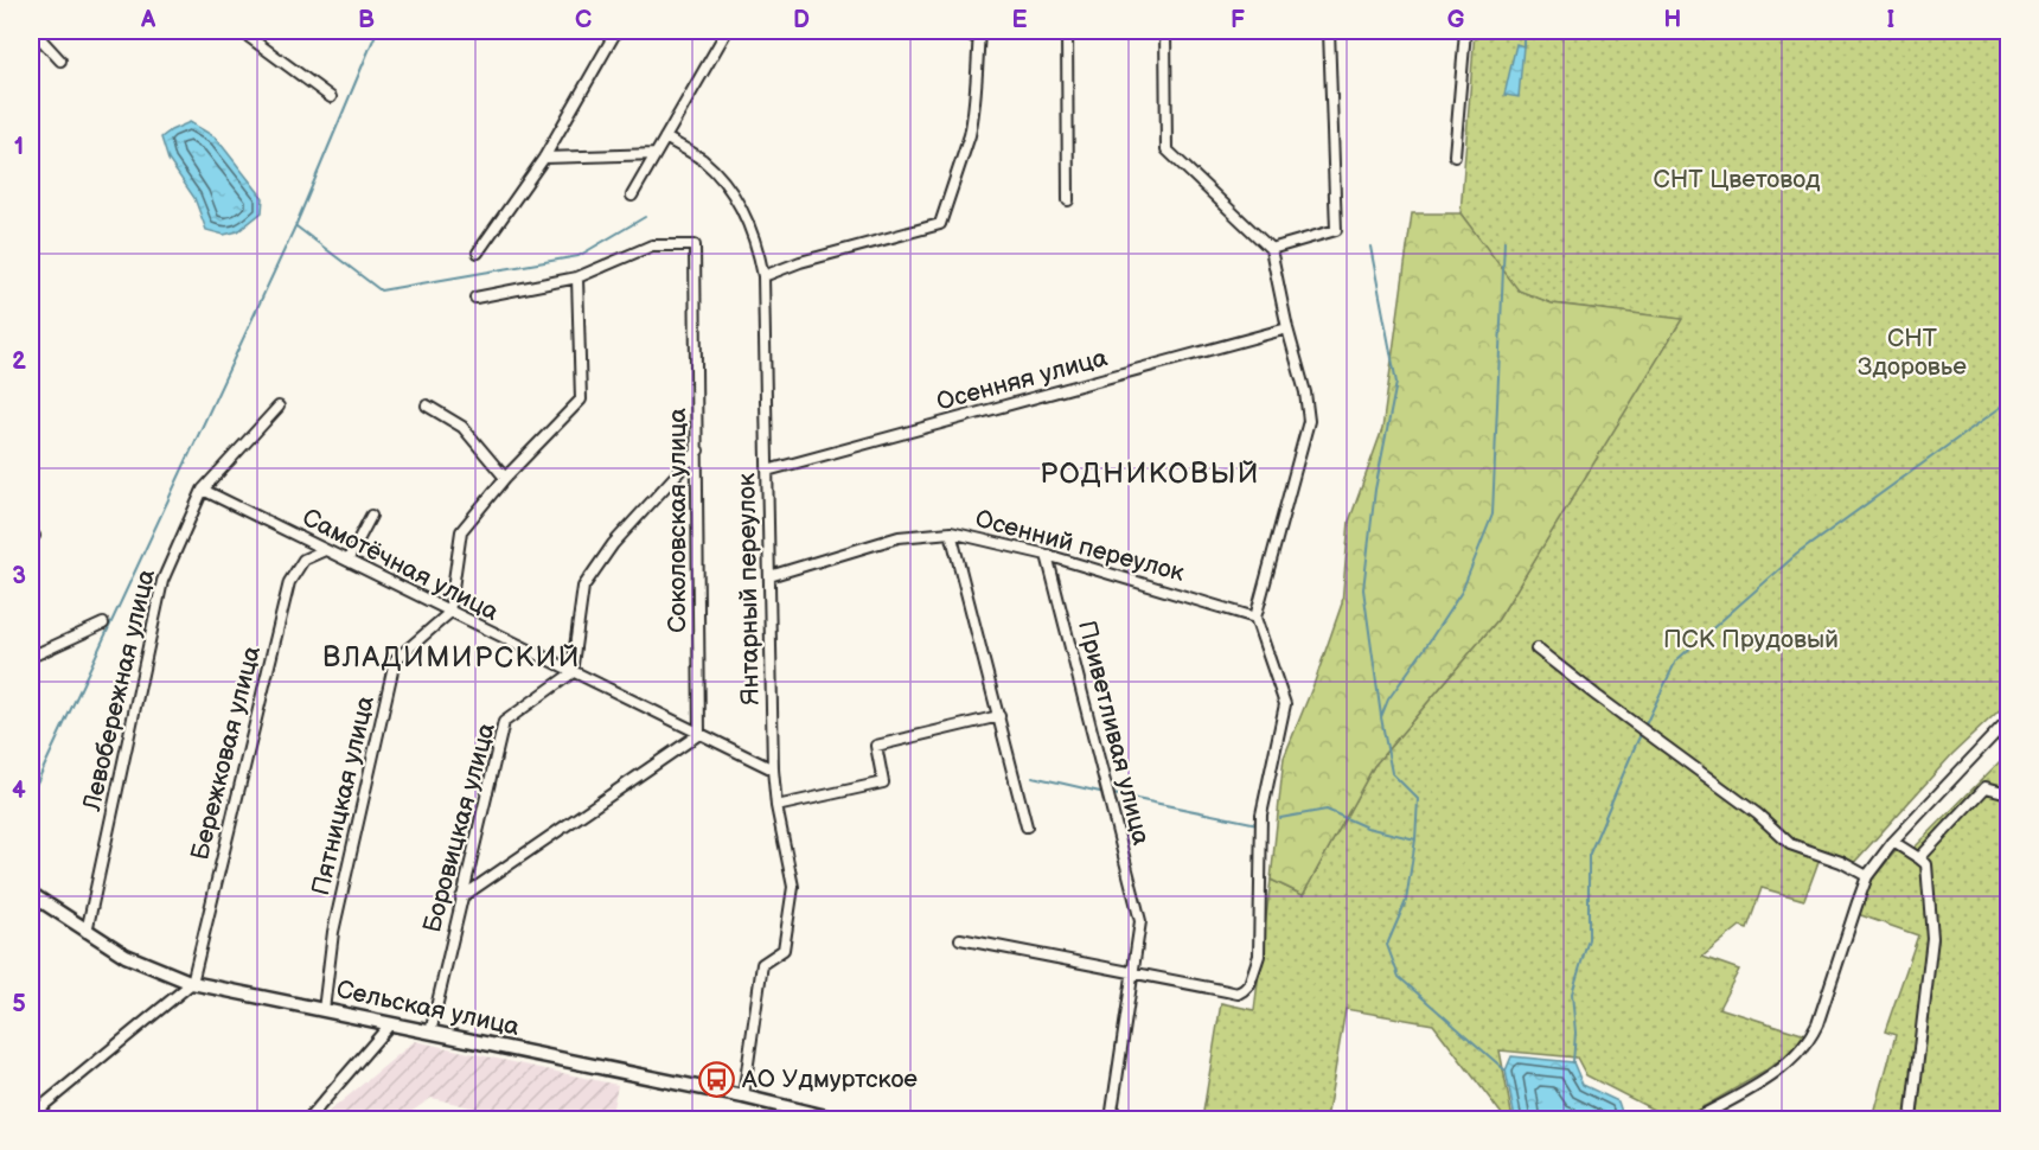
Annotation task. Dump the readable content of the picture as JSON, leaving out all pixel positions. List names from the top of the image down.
{
  "streets": {
    "street": [
      "Осенняя улица",
      "Соколовская улица",
      "Осенний переулок",
      "Самотёчная улица",
      "Янтарный переулок",
      "Левобережная улица",
      "Приветливая улица",
      "Бережковая улица",
      "Пятницкая улица",
      "Боровицкая улица",
      "Сельская улица"
    ]
  },
  "crossings": [
    ["Осенняя улица", "Янтарный переулок"],
    ["Соколовская улица", "Самотёчная улица"],
    ["Осенний переулок", "Янтарный переулок"],
    ["Осенний переулок", "Приветливая улица"],
    ["Самотёчная улица", "Янтарный переулок"],
    ["Самотёчная улица", "Левобережная улица"],
    ["Самотёчная улица", "Бережковая улица"],
    ["Самотёчная улица", "Пятницкая улица"],
    ["Самотёчная улица", "Боровицкая улица"],
    ["Янтарный переулок", "Сельская улица"],
    ["Левобережная улица", "Сельская улица"],
    ["Бережковая улица", "Сельская улица"],
    ["Пятницкая улица", "Сельская улица"],
    ["Боровицкая улица", "Сельская улица"]
  ],
  "districts": ["РОДНИКОВЫЙ", "ВЛАДИМИРСКИЙ"],
  "parks": ["СНТ Цветовод", "СНТ Здоровье", "ПСК Прудовый"],
  "places": {
    "bus stop": ["АО Удмуртское"]
  },
  "grid": {
    "columns": [
      "A",
      "B",
      "C",
      "D",
      "E",
      "F",
      "G",
      "H",
      "I"
    ],
    "rows": [
      "1",
      "2",
      "3",
      "4",
      "5"
    ]
  }
}
